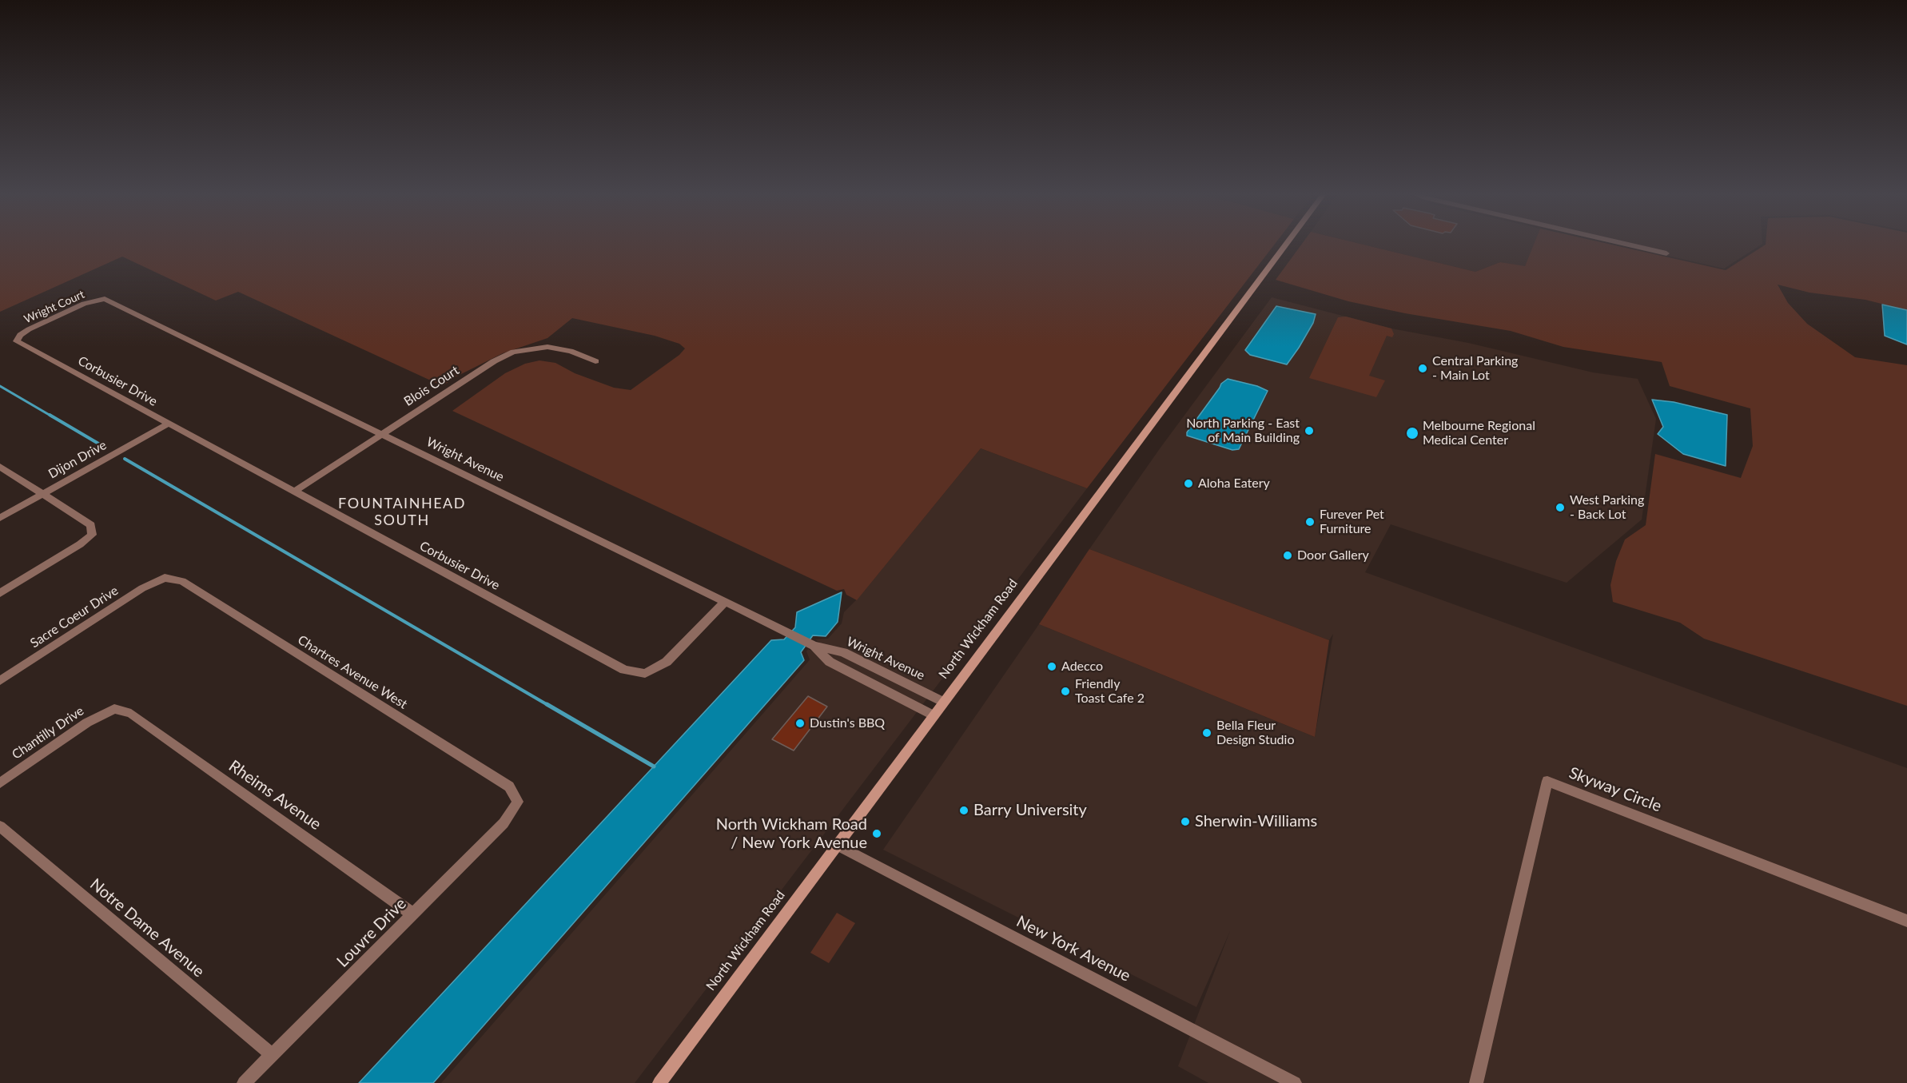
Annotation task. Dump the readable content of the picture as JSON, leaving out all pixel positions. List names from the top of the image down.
{
  "streets": {
    "main road": ["North Wickham Road"],
    "street": [
      "Wright Court",
      "Corbusier Drive",
      "Blois Court",
      "Dijon Drive",
      "Wright Avenue",
      "Sacre Coeur Drive",
      "Chartres Avenue West",
      "Chantilly Drive",
      "Skyway Circle",
      "Rheims Avenue",
      "Notre Dame Avenue",
      "Louvre Drive",
      "New York Avenue"
    ]
  },
  "crossings": [
    ["Wright Court", "Corbusier Drive"],
    ["Wright Court", "Wright Avenue"],
    ["Corbusier Drive", "Blois Court"],
    ["Corbusier Drive", "Dijon Drive"],
    ["Corbusier Drive", "Wright Avenue"],
    ["Blois Court", "Wright Avenue"],
    ["Wright Avenue", "North Wickham Road"],
    ["Sacre Coeur Drive", "Chartres Avenue West"],
    ["North Wickham Road", "New York Avenue"],
    ["Chartres Avenue West", "Louvre Drive"],
    ["Chantilly Drive", "Rheims Avenue"],
    ["Rheims Avenue", "Louvre Drive"],
    ["Notre Dame Avenue", "Louvre Drive"]
  ],
  "districts": ["FOUNTAINHEAD SOUTH"],
  "places": [
    "Central Parking - Main Lot",
    "North Parking - East of Main Building",
    "Melbourne Regional Medical Center",
    "Aloha Eatery",
    "West Parking - Back Lot",
    "Furever Pet Furniture",
    "Door Gallery",
    "Adecco",
    "Friendly Toast Cafe 2",
    "Dustin's BBQ",
    "Bella Fleur Design Studio",
    "Barry University",
    "Sherwin-Williams",
    "North Wickham Road / New York Avenue"
  ]
}
